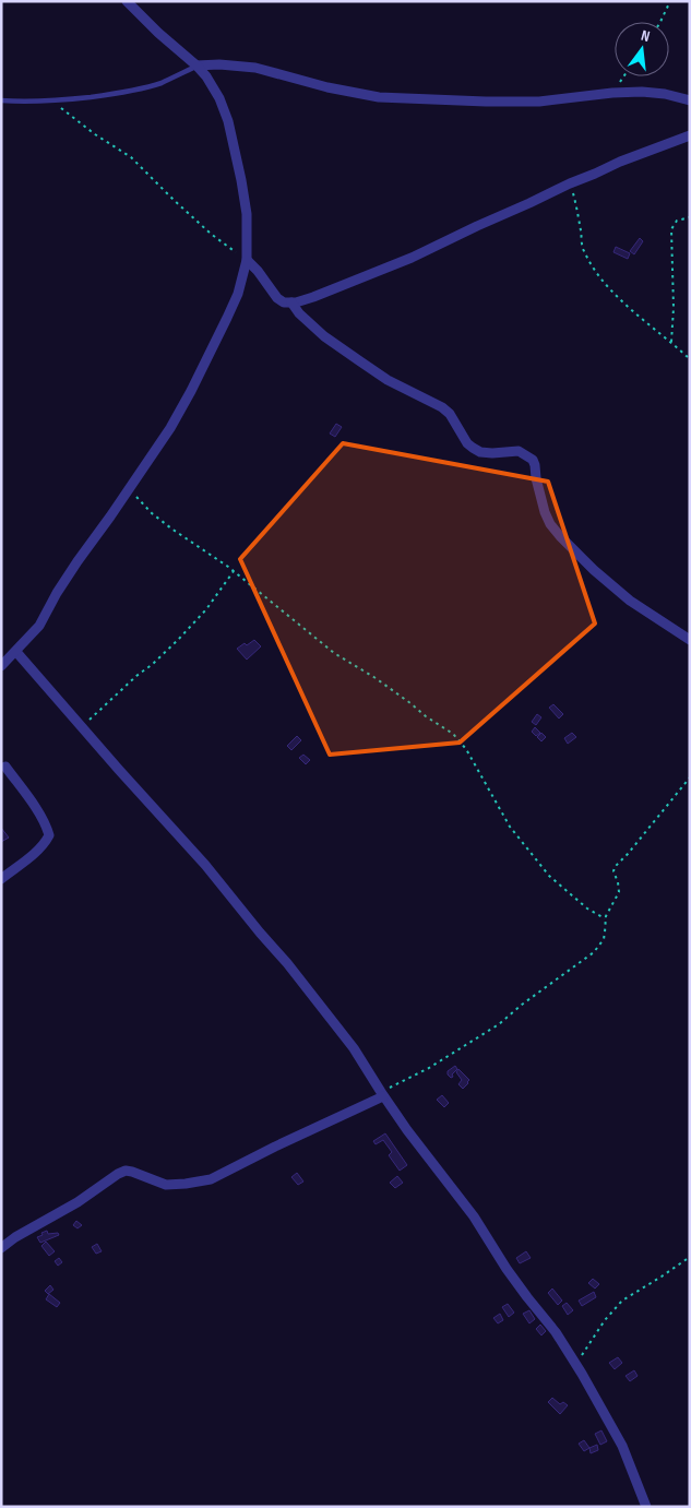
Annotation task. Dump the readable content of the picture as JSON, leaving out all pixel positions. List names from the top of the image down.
{
  "north": "top"
}
